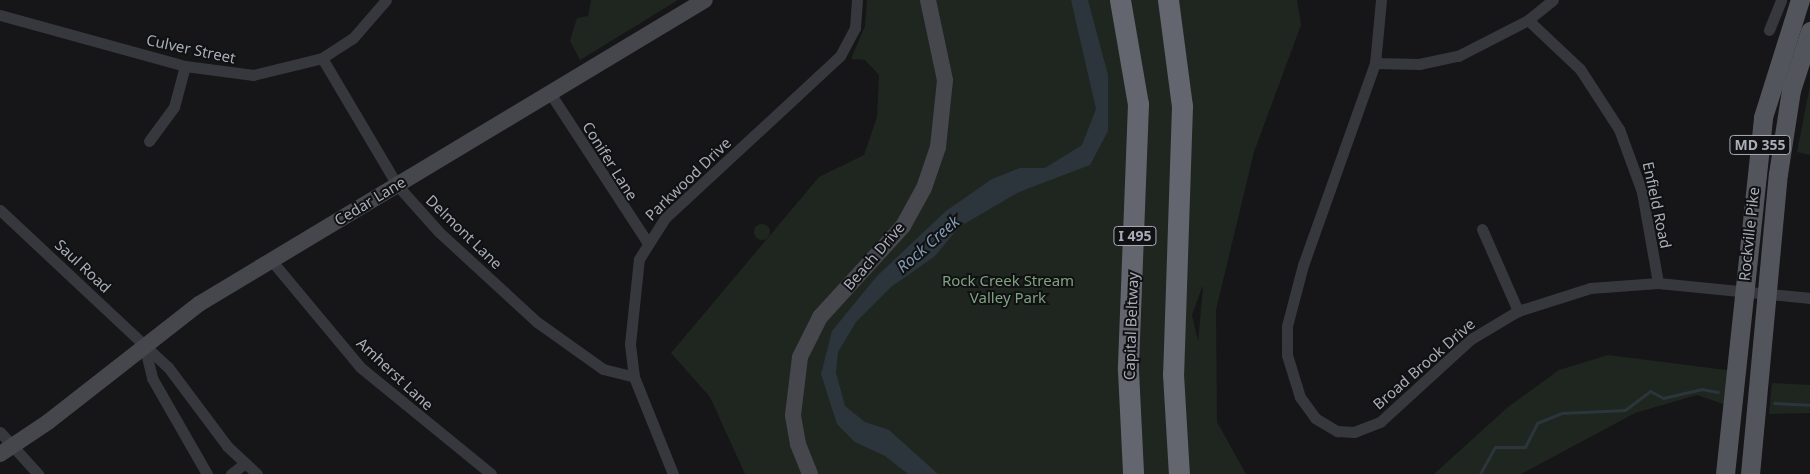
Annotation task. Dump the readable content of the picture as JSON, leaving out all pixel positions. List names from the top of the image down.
{
  "streets": {
    "highway": ["I 495", "Capital Beltway"],
    "main road": ["MD 355", "Rockville Pike"],
    "street": [
      "Culver Street",
      "Conifer Lane",
      "Parkwood Drive",
      "Cedar Lane",
      "Enfield Road",
      "Delmont Lane",
      "Beach Drive",
      "Saul Road",
      "Broad Brook Drive",
      "Amherst Lane"
    ]
  },
  "crossings": [
    ["Culver Street", "Delmont Lane"],
    ["Conifer Lane", "Parkwood Drive"],
    ["Conifer Lane", "Cedar Lane"],
    ["Parkwood Drive", "Delmont Lane"],
    ["Cedar Lane", "Delmont Lane"],
    ["Cedar Lane", "Saul Road"],
    ["Cedar Lane", "Amherst Lane"],
    ["Enfield Road", "Broad Brook Drive"],
    ["Rockville Pike", "Broad Brook Drive"]
  ],
  "water": ["Rock Creek"],
  "parks": ["Rock Creek Stream Valley Park"]
}
